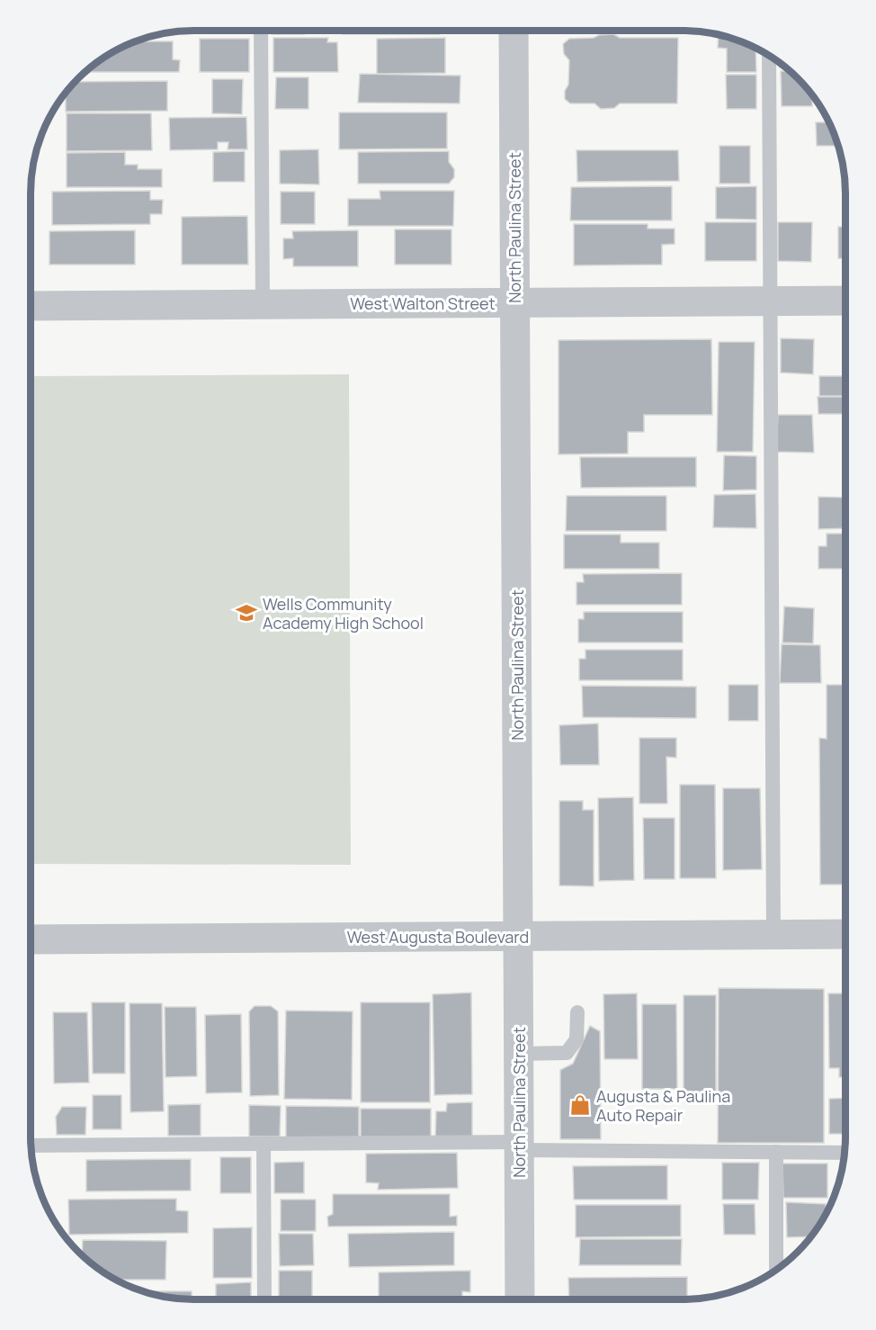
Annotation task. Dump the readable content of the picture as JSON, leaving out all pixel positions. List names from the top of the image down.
{
  "streets": {
    "street": ["North Paulina Street", "West Walton Street", "West Augusta Boulevard"]
  },
  "crossings": [
    ["North Paulina Street", "West Walton Street"],
    ["North Paulina Street", "West Augusta Boulevard"]
  ],
  "places": {
    "school or university": ["Wells Community Academy High School"],
    "shop": ["Augusta & Paulina Auto Repair"]
  }
}
